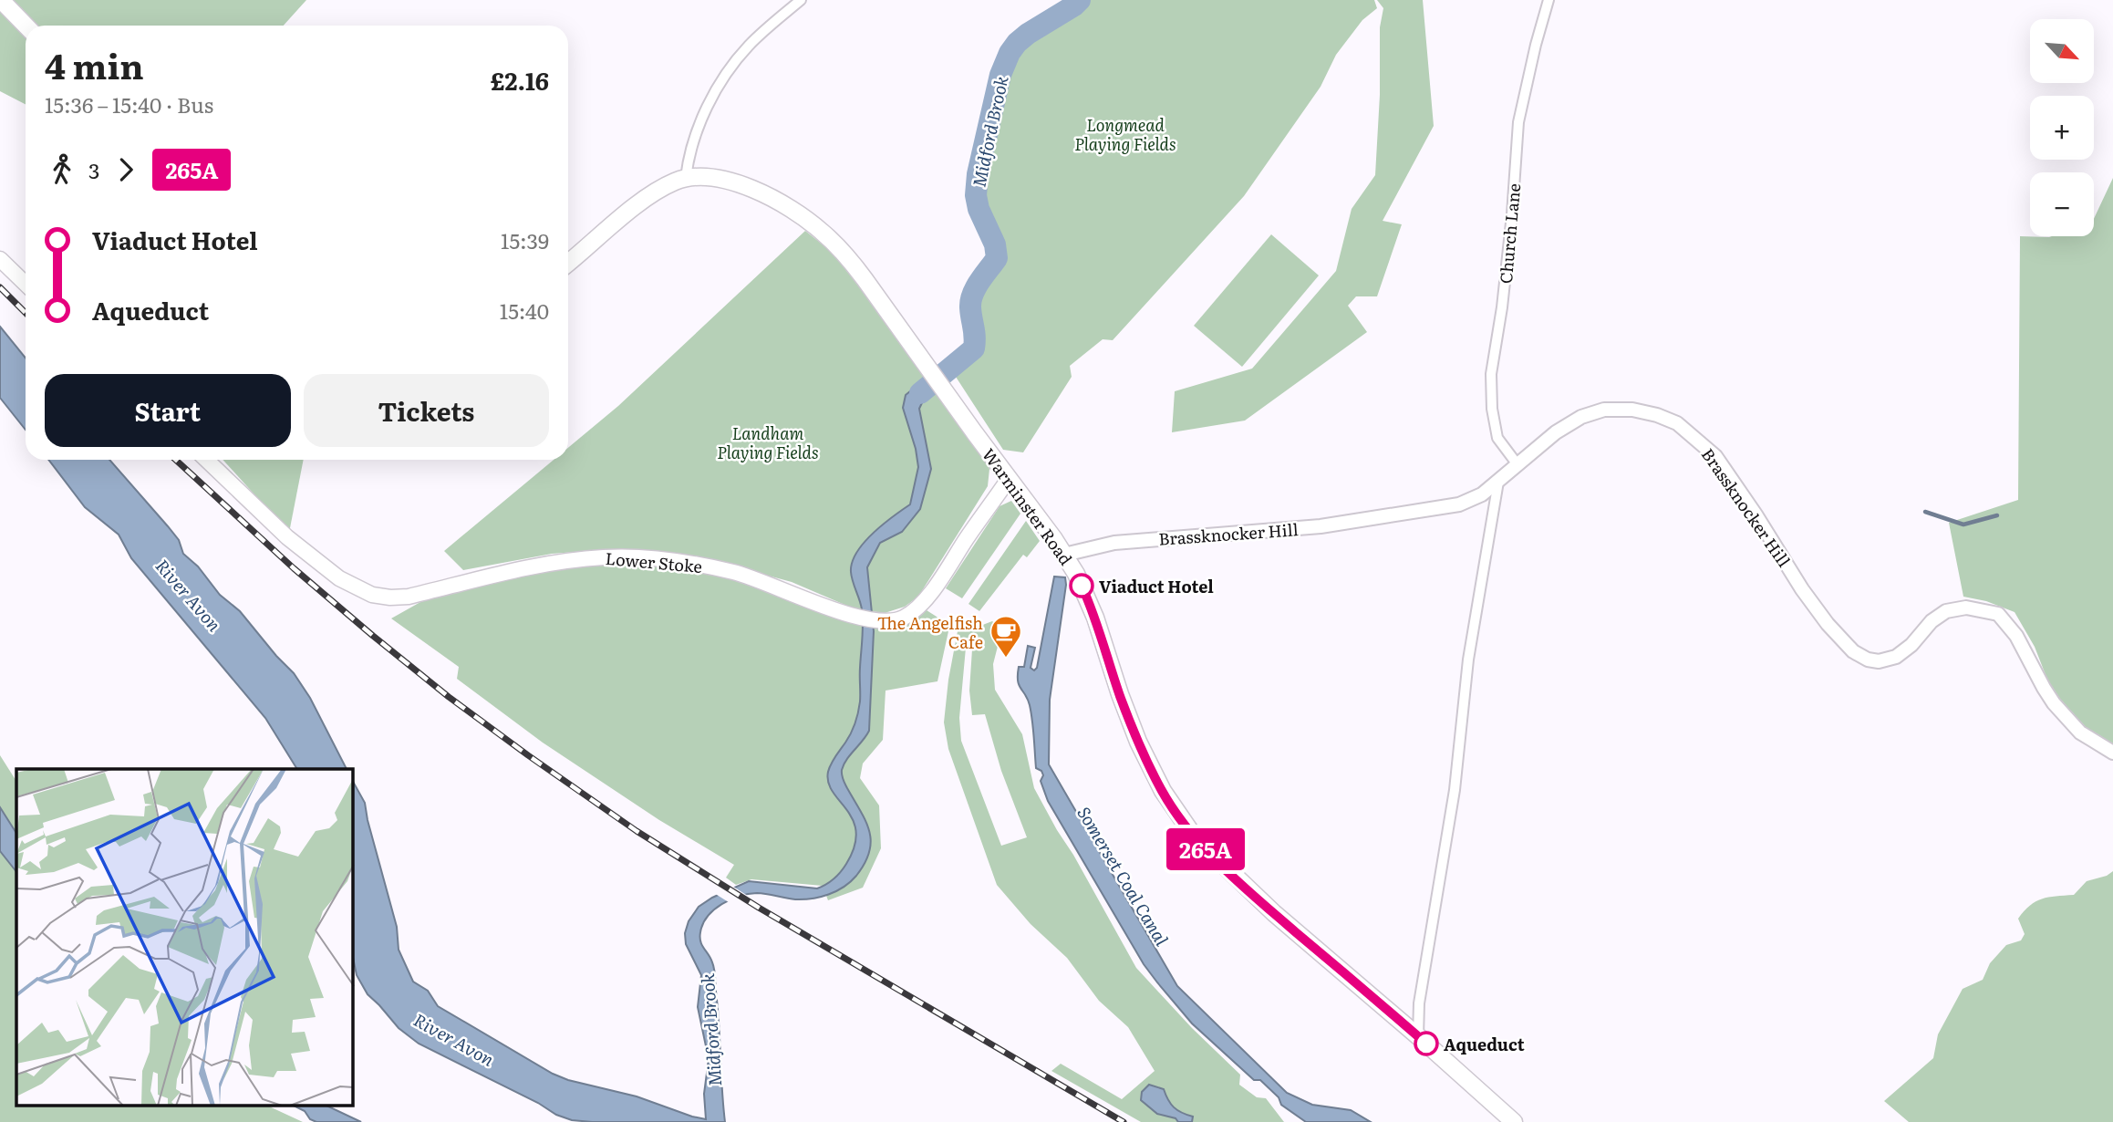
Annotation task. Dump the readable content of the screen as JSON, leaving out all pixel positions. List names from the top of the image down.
{
  "streets": {
    "highway": ["Warminster Road"],
    "main road": ["Lower Stoke"],
    "street": ["Church Lane", "Brassknocker Hill"]
  },
  "crossings": [
    ["Church Lane", "Brassknocker Hill"],
    ["Warminster Road", "Brassknocker Hill"],
    ["Warminster Road", "Lower Stoke"]
  ],
  "water": ["Midford Brook", "River Avon", "Somerset Coal Canal"],
  "parks": ["Longmead Playing Fields", "Landham Playing Fields"],
  "places": {
    "other": ["Viaduct Hotel", "Aqueduct"],
    "cafe": ["The Angelfish Cafe"]
  },
  "lines": ["bus line 265A"],
  "north": "bottom right",
  "page": {
    "on_map": "265A",
    "map_buttons": ["+", "−"],
    "heading": ["4 min", "15:36 – 15:40 · Bus", "£2.16"],
    "legs": ["3", "265A"],
    "list": [
      {
        "name": "Viaduct Hotel",
        "value": "15:39"
      },
      {
        "name": "Aqueduct",
        "value": "15:40"
      }
    ],
    "buttons": ["Start", "Tickets"]
  }
}
